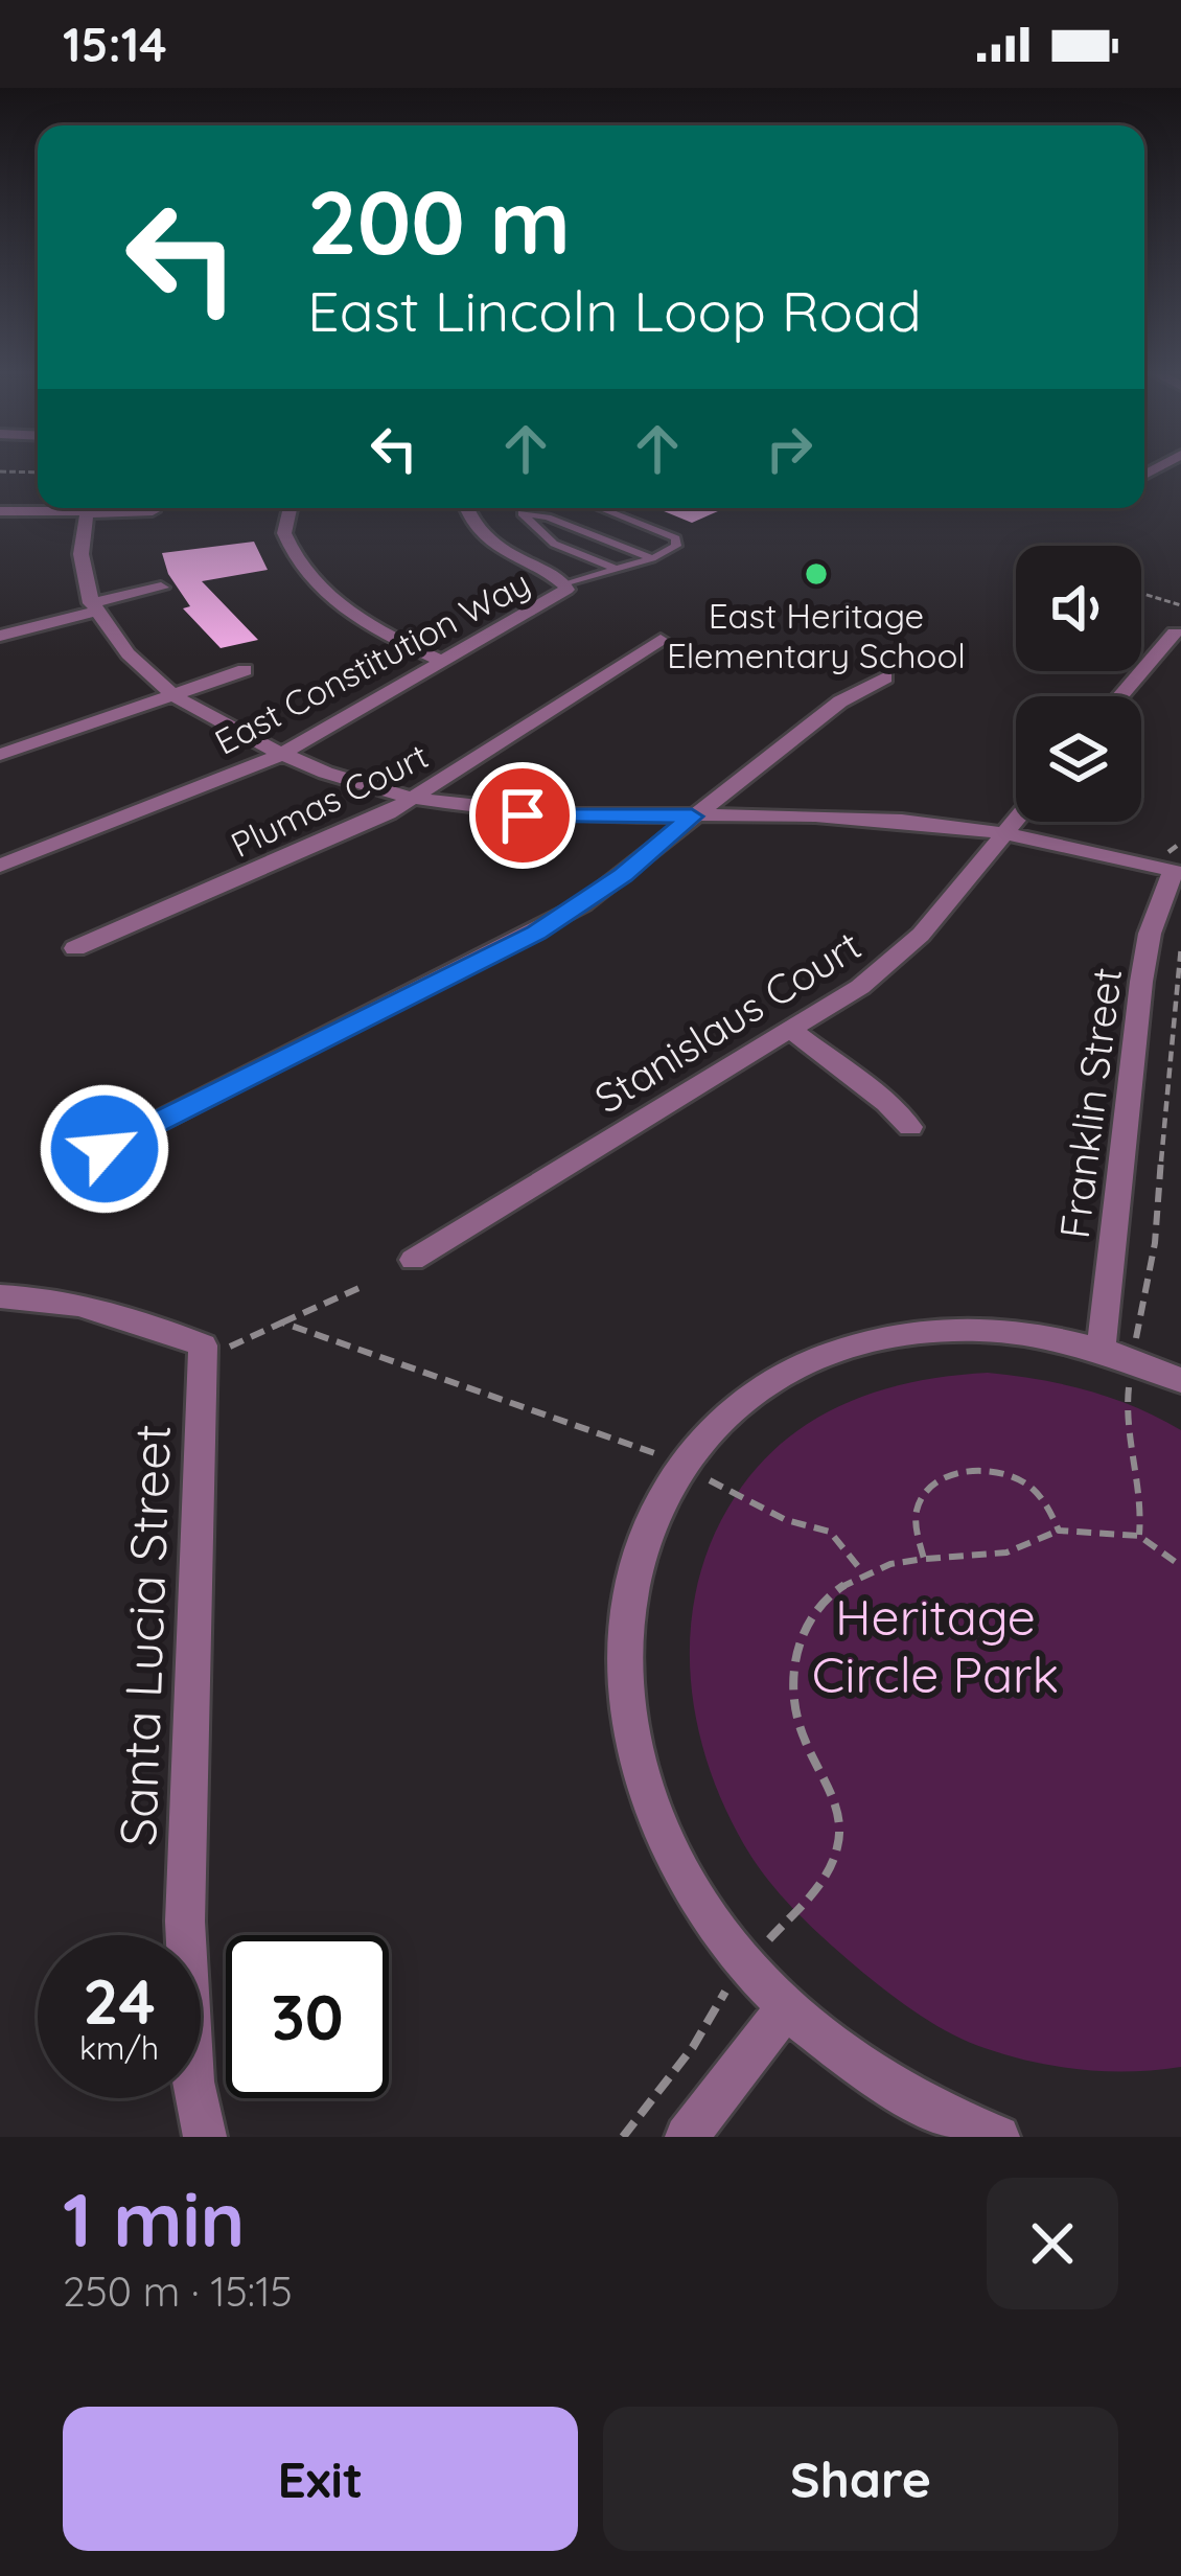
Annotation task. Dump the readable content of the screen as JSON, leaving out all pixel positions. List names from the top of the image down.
{
  "streets": {
    "street": [
      "East Constitution Way",
      "Plumas Court",
      "Stanislaus Court",
      "Franklin Street",
      "Santa Lucia Street"
    ]
  },
  "parks": ["Heritage Circle Park"],
  "places": ["East Heritage Elementary School"],
  "page": {
    "status": "15:14",
    "turn": ["200 m", "East Lincoln Loop Road"],
    "speed": "24 km/h",
    "limit": "30",
    "heading": ["1 min", "250 m · 15:15"],
    "buttons": ["Exit", "Share"]
  }
}
